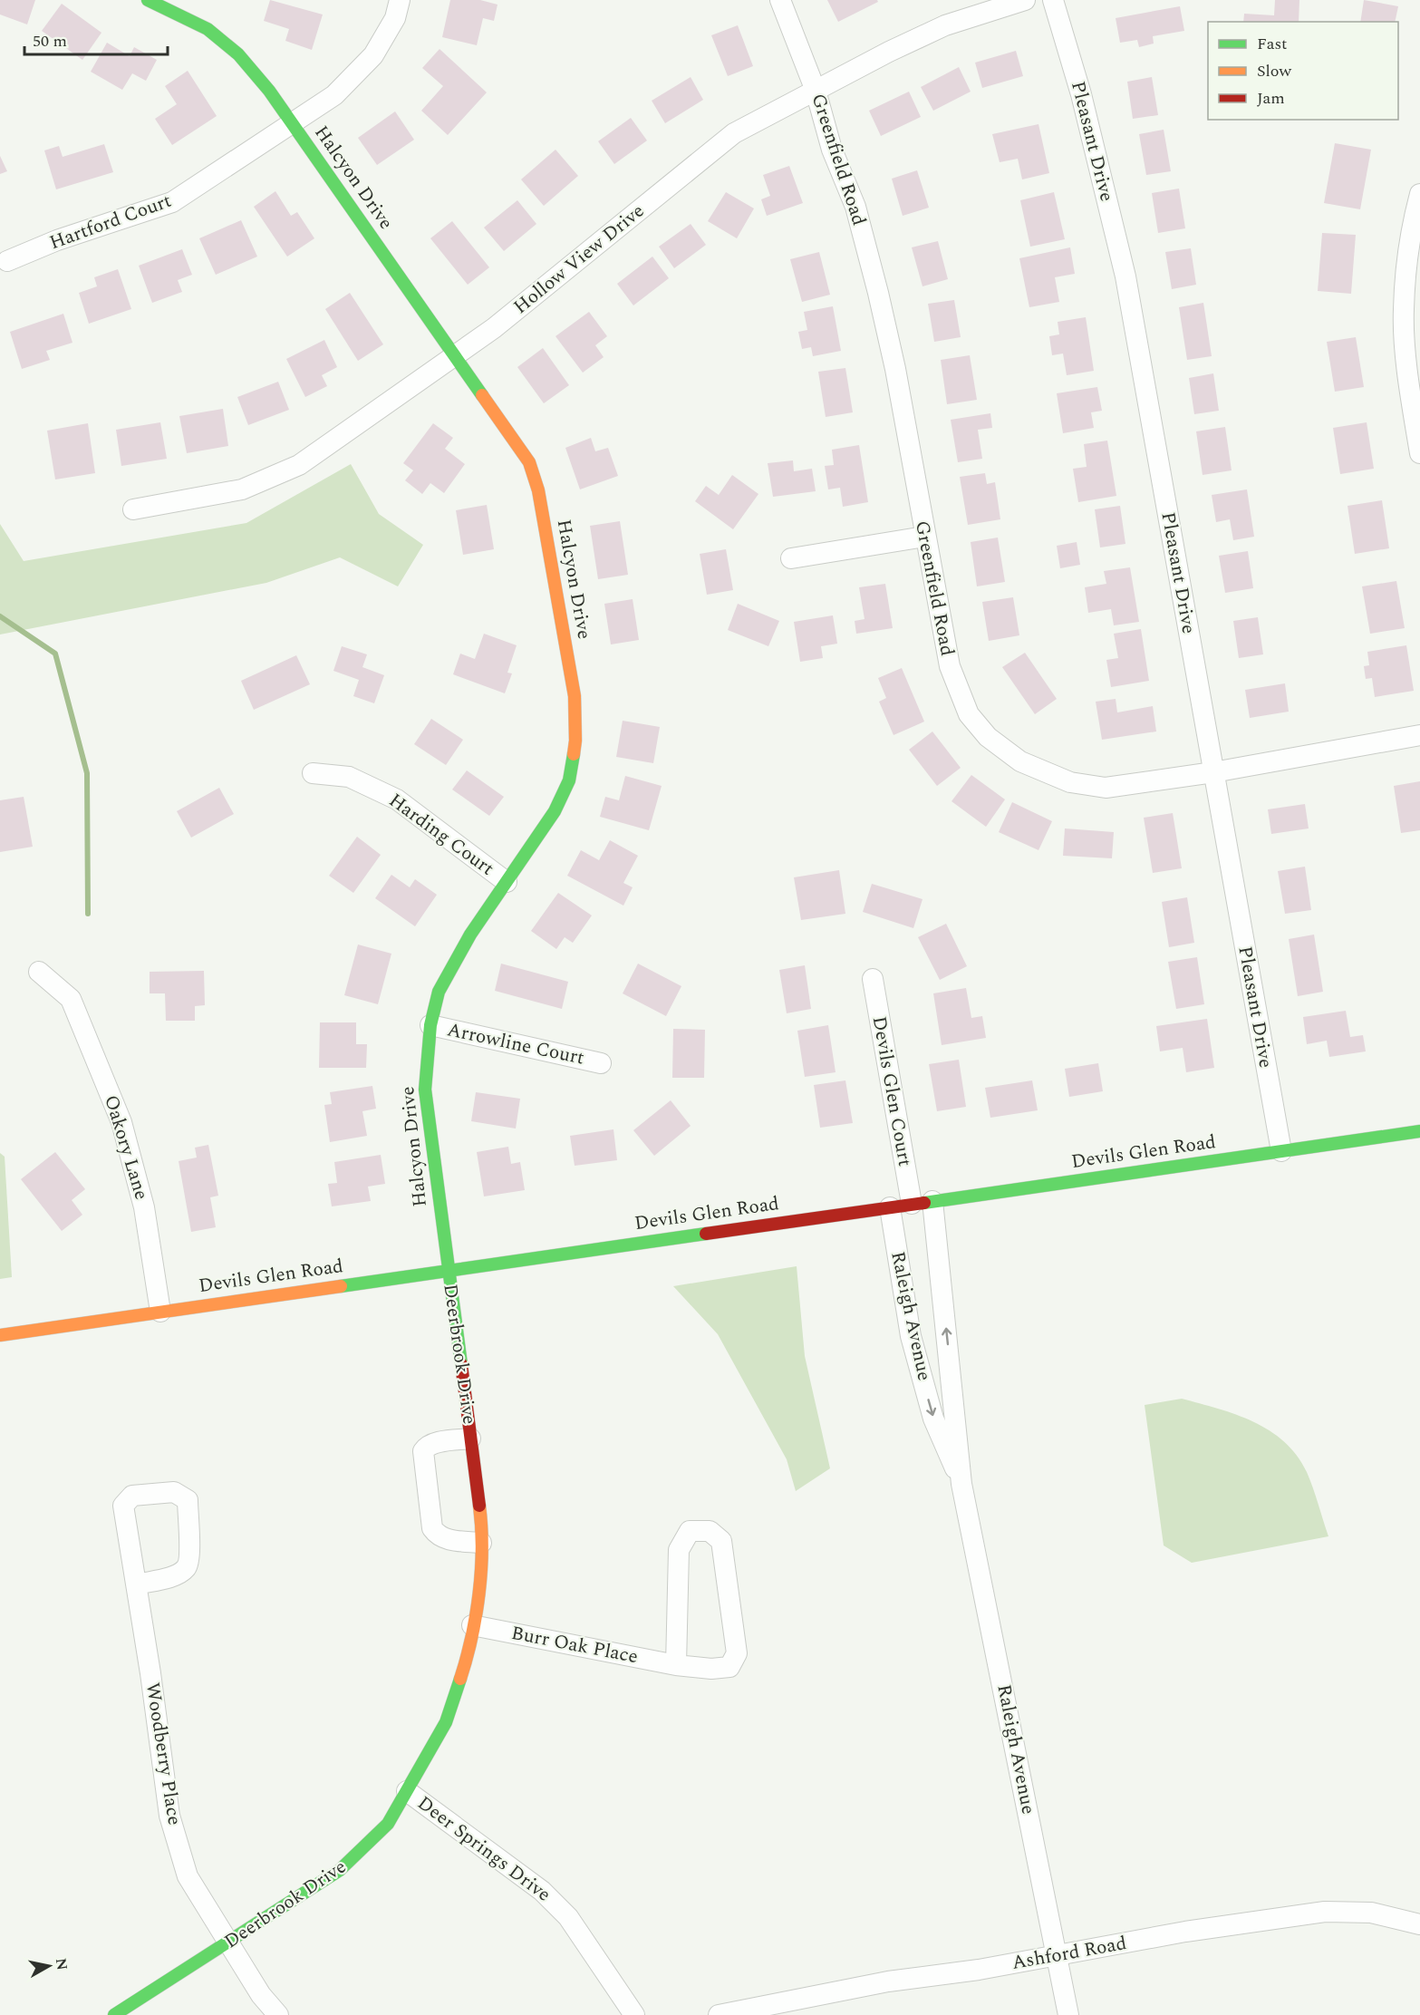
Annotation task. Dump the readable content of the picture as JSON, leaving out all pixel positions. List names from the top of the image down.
{
  "streets": {
    "street": [
      "Pleasant Drive",
      "Greenfield Road",
      "Halcyon Drive",
      "Hartford Court",
      "Hollow View Drive",
      "Harding Court",
      "Arrowline Court",
      "Devils Glen Court",
      "Oakory Lane",
      "Devils Glen Road",
      "Raleigh Avenue",
      "Deerbrook Drive",
      "Burr Oak Place",
      "Woodberry Place",
      "Deer Springs Drive",
      "Ashford Road"
    ]
  },
  "crossings": [
    ["Pleasant Drive", "Greenfield Road"],
    ["Pleasant Drive", "Devils Glen Road"],
    ["Greenfield Road", "Hollow View Drive"],
    ["Halcyon Drive", "Hartford Court"],
    ["Halcyon Drive", "Hollow View Drive"],
    ["Halcyon Drive", "Harding Court"],
    ["Halcyon Drive", "Arrowline Court"],
    ["Halcyon Drive", "Devils Glen Road"],
    ["Halcyon Drive", "Deerbrook Drive"],
    ["Devils Glen Court", "Devils Glen Road"],
    ["Oakory Lane", "Devils Glen Road"],
    ["Devils Glen Road", "Raleigh Avenue"],
    ["Devils Glen Road", "Deerbrook Drive"],
    ["Raleigh Avenue", "Ashford Road"],
    ["Deerbrook Drive", "Burr Oak Place"],
    ["Deerbrook Drive", "Woodberry Place"],
    ["Deerbrook Drive", "Deer Springs Drive"]
  ],
  "legend": ["Fast", "Slow", "Jam"],
  "scale_bar": "50 m",
  "north": "right"
}
